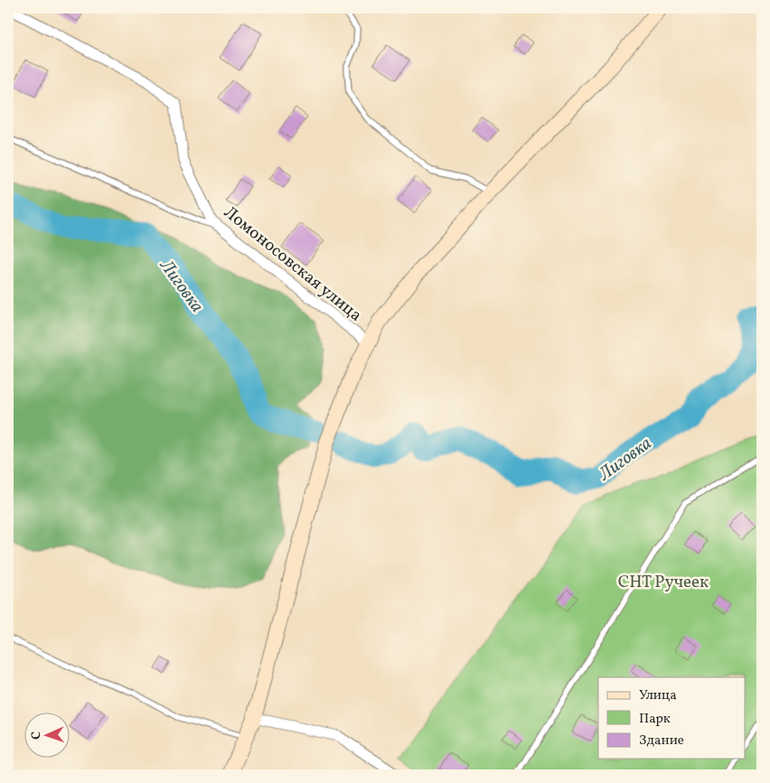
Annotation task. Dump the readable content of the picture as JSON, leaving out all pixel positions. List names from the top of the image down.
{
  "streets": {
    "street": ["Ломоносовская улица"]
  },
  "water": ["Лиговка"],
  "parks": ["СНТ Ручеек"],
  "legend": ["Улица", "Парк", "Здание"],
  "north": "left"
}
